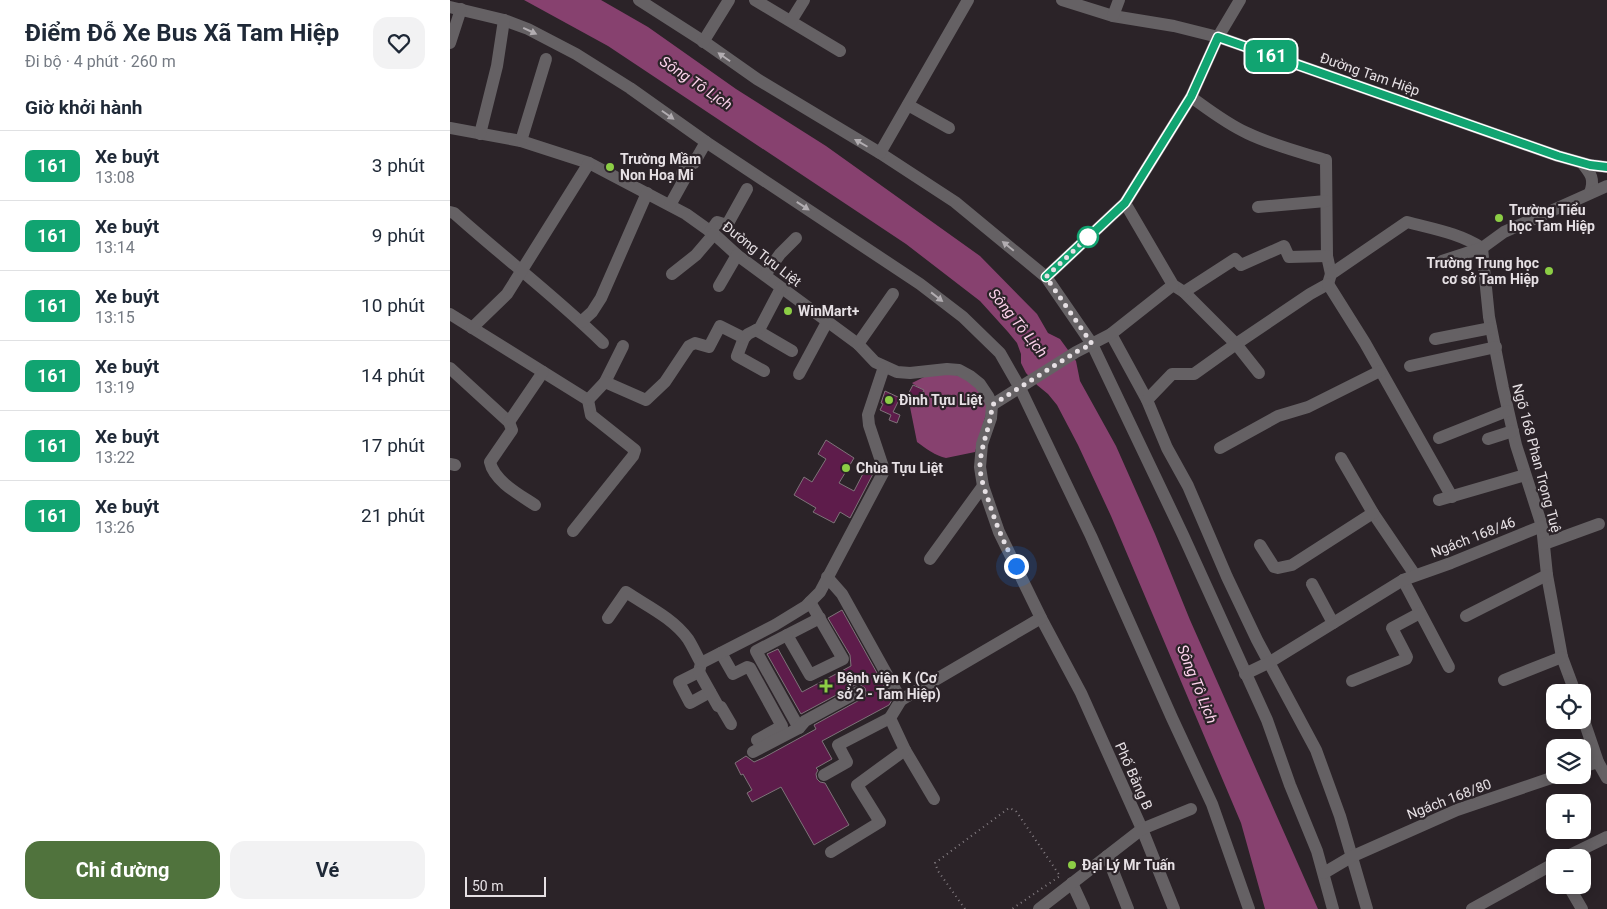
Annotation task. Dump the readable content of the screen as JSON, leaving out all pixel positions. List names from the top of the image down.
{
  "streets": {
    "street": [
      "Đường Tam Hiệp",
      "Đường Tựu Liệt",
      "Ngõ 168 Phan Trọng Tuệ",
      "Ngách 168/46",
      "Phố Bằng B",
      "Ngách 168/80"
    ]
  },
  "crossings": [
    ["Ngõ 168 Phan Trọng Tuệ", "Ngách 168/46"]
  ],
  "water": ["Sông Tô Lịch"],
  "places": {
    "other": [
      "Trường Mầm Non Hoạ Mi",
      "Trường Tiểu học Tam Hiệp",
      "Trường Trung học cơ sở Tam Hiệp",
      "WinMart+",
      "Đình Tựu Liệt",
      "Chùa Tựu Liệt",
      "Đại Lý Mr Tuấn"
    ],
    "health": ["Bệnh viện K (Cơ sở 2 - Tam Hiệp)"]
  },
  "lines": ["bus line 161"],
  "scale_bar": "50 m",
  "page": {
    "heading": [
      ["Điểm Đỗ Xe Bus Xã Tam Hiệp", "Đi bộ · 4 phút · 260 m"],
      "Giờ khởi hành"
    ],
    "on_map": "161",
    "list": [
      {
        "mark": "161",
        "name": "Xe buýt",
        "note": "13:08",
        "value": "3 phút"
      },
      {
        "mark": "161",
        "name": "Xe buýt",
        "note": "13:14",
        "value": "9 phút"
      },
      {
        "mark": "161",
        "name": "Xe buýt",
        "note": "13:15",
        "value": "10 phút"
      },
      {
        "mark": "161",
        "name": "Xe buýt",
        "note": "13:19",
        "value": "14 phút"
      },
      {
        "mark": "161",
        "name": "Xe buýt",
        "note": "13:22",
        "value": "17 phút"
      },
      {
        "mark": "161",
        "name": "Xe buýt",
        "note": "13:26",
        "value": "21 phút"
      }
    ],
    "map_buttons": ["+", "−"],
    "buttons": ["Chỉ đường", "Vé"],
    "scale": "50 m"
  }
}
